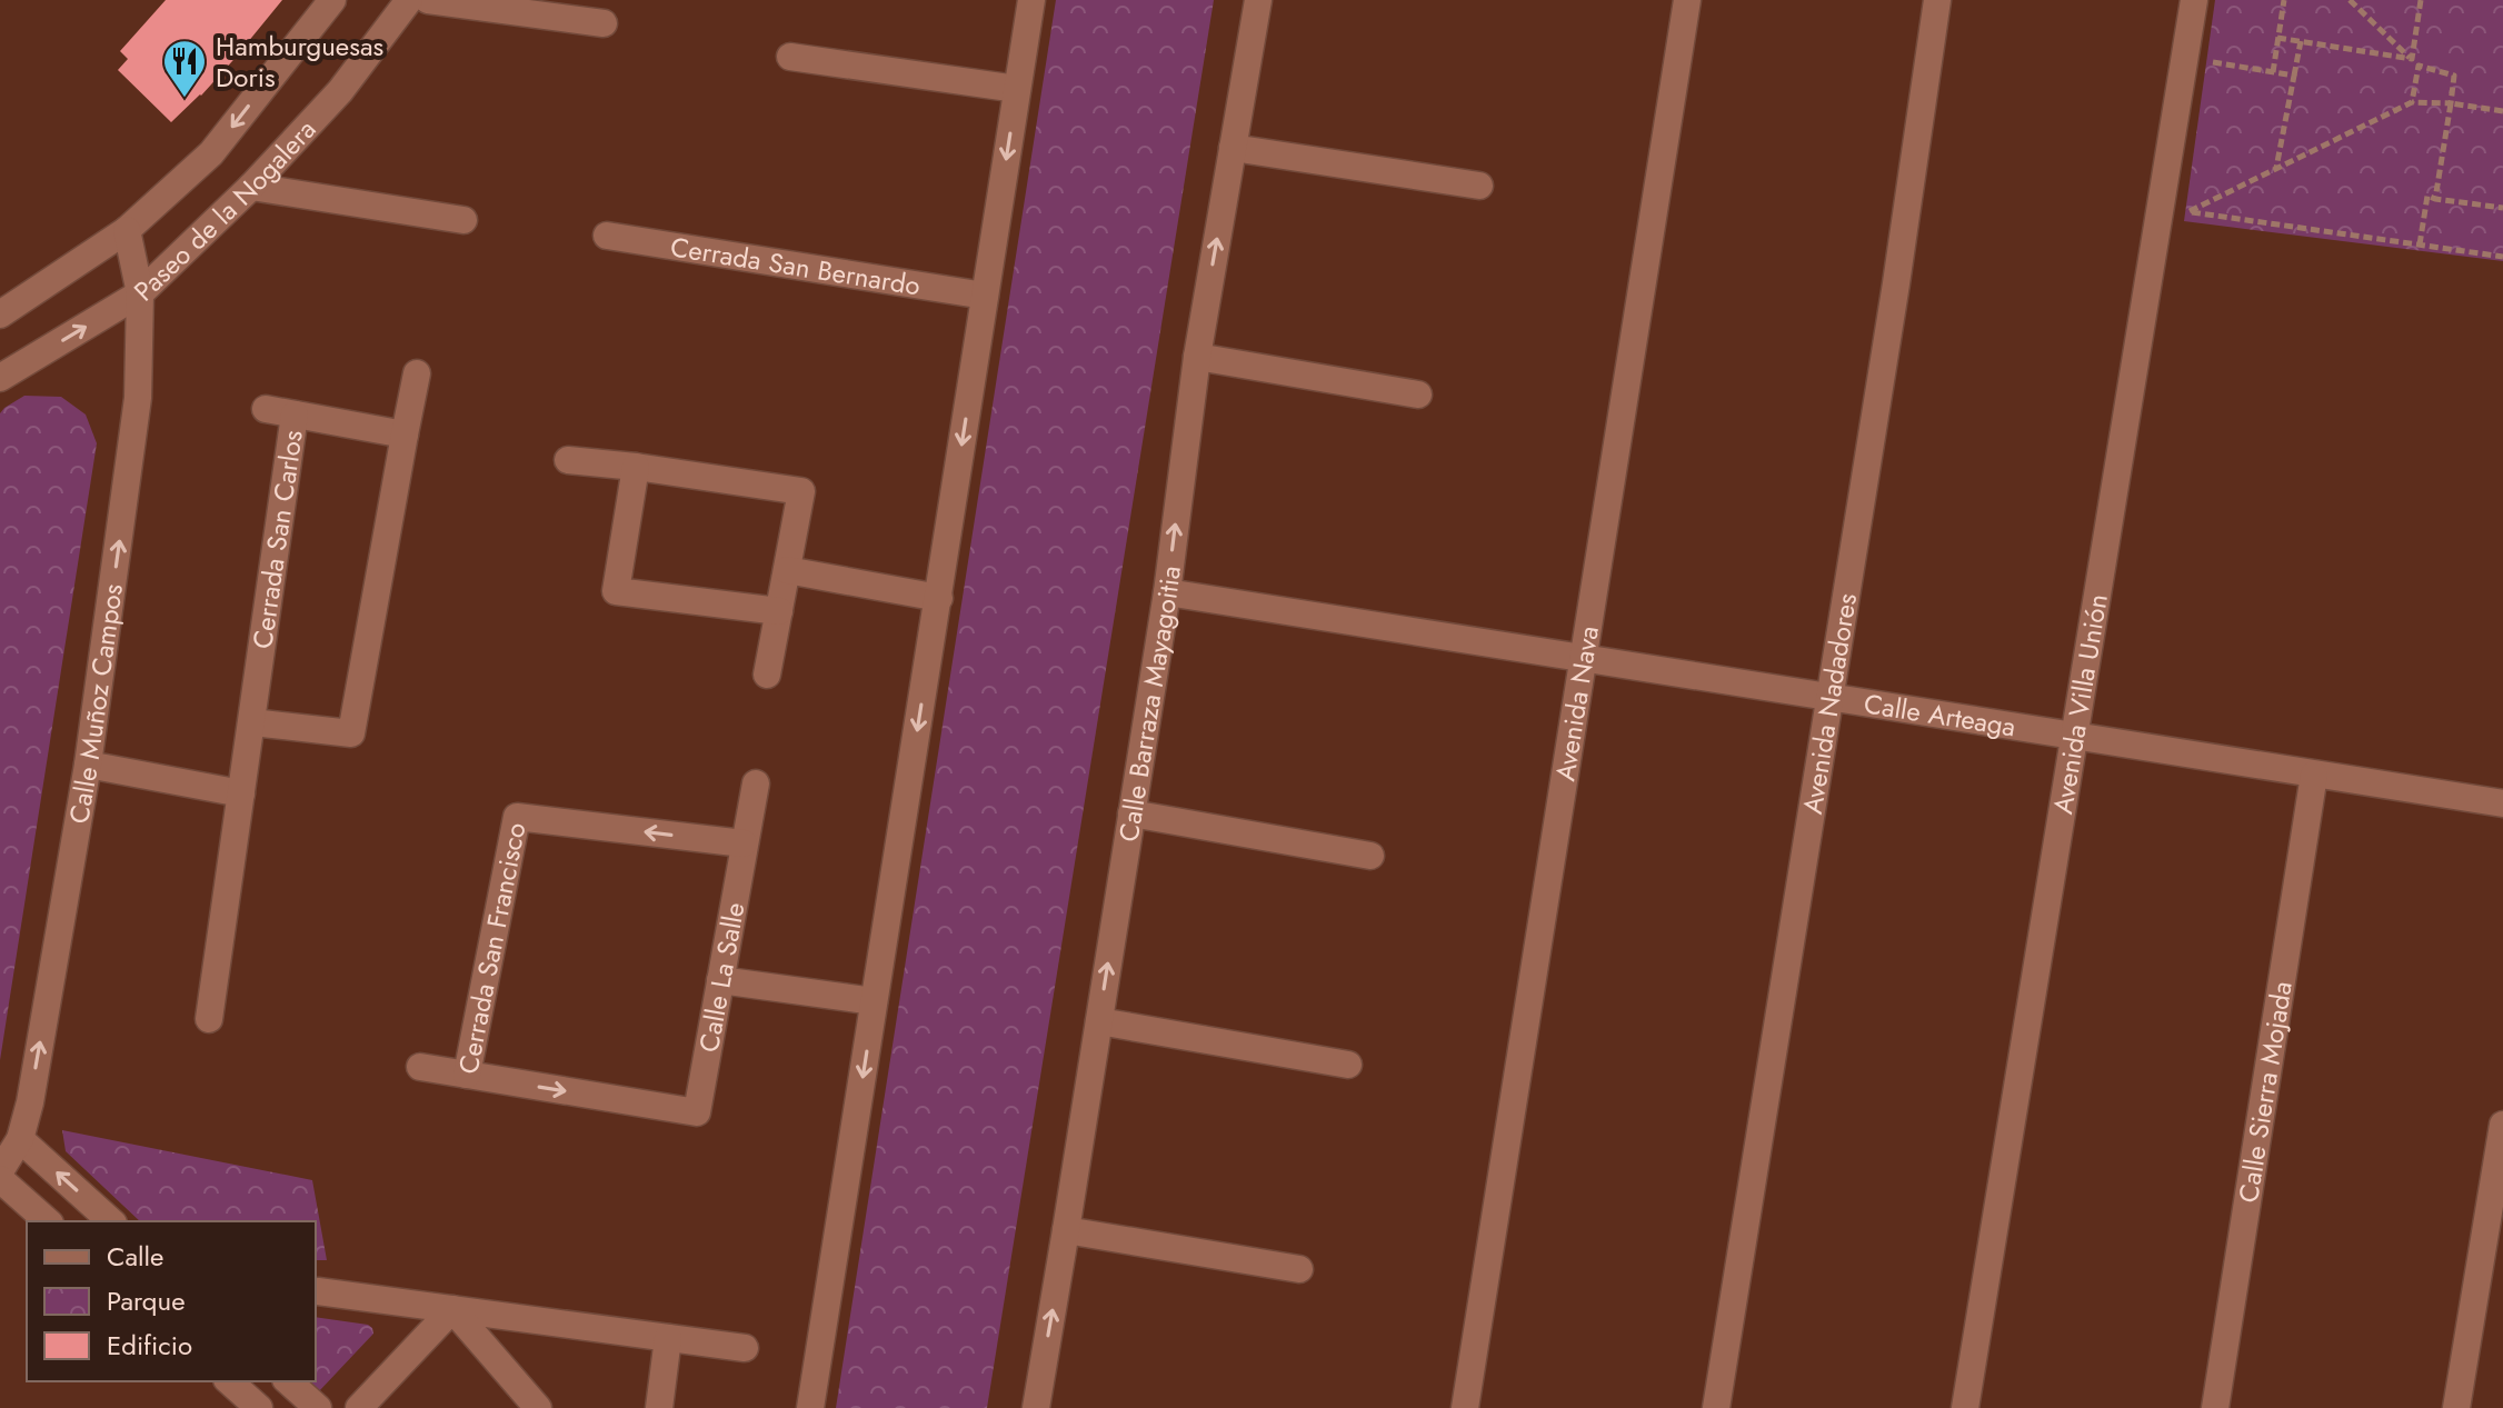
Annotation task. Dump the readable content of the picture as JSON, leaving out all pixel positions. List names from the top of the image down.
{
  "streets": {
    "street": [
      "Paseo de la Nogalera",
      "Cerrada San Bernardo",
      "Cerrada San Carlos",
      "Avenida Villa Unión",
      "Calle Muñoz Campos",
      "Calle Barraza Mayagoitia",
      "Avenida Nava",
      "Avenida Nadadores",
      "Calle Arteaga",
      "Cerrada San Francisco",
      "Calle La Salle",
      "Calle Sierra Mojada"
    ]
  },
  "crossings": [
    ["Paseo de la Nogalera", "Calle Muñoz Campos"],
    ["Avenida Villa Unión", "Calle Arteaga"],
    ["Calle Barraza Mayagoitia", "Calle Arteaga"],
    ["Avenida Nava", "Calle Arteaga"],
    ["Avenida Nadadores", "Calle Arteaga"],
    ["Calle Arteaga", "Calle Sierra Mojada"],
    ["Cerrada San Francisco", "Calle La Salle"]
  ],
  "one_way": ["Calle Muñoz Campos"],
  "places": {
    "restaurant": ["Hamburguesas Doris"]
  },
  "legend": ["Calle", "Parque", "Edificio"]
}
